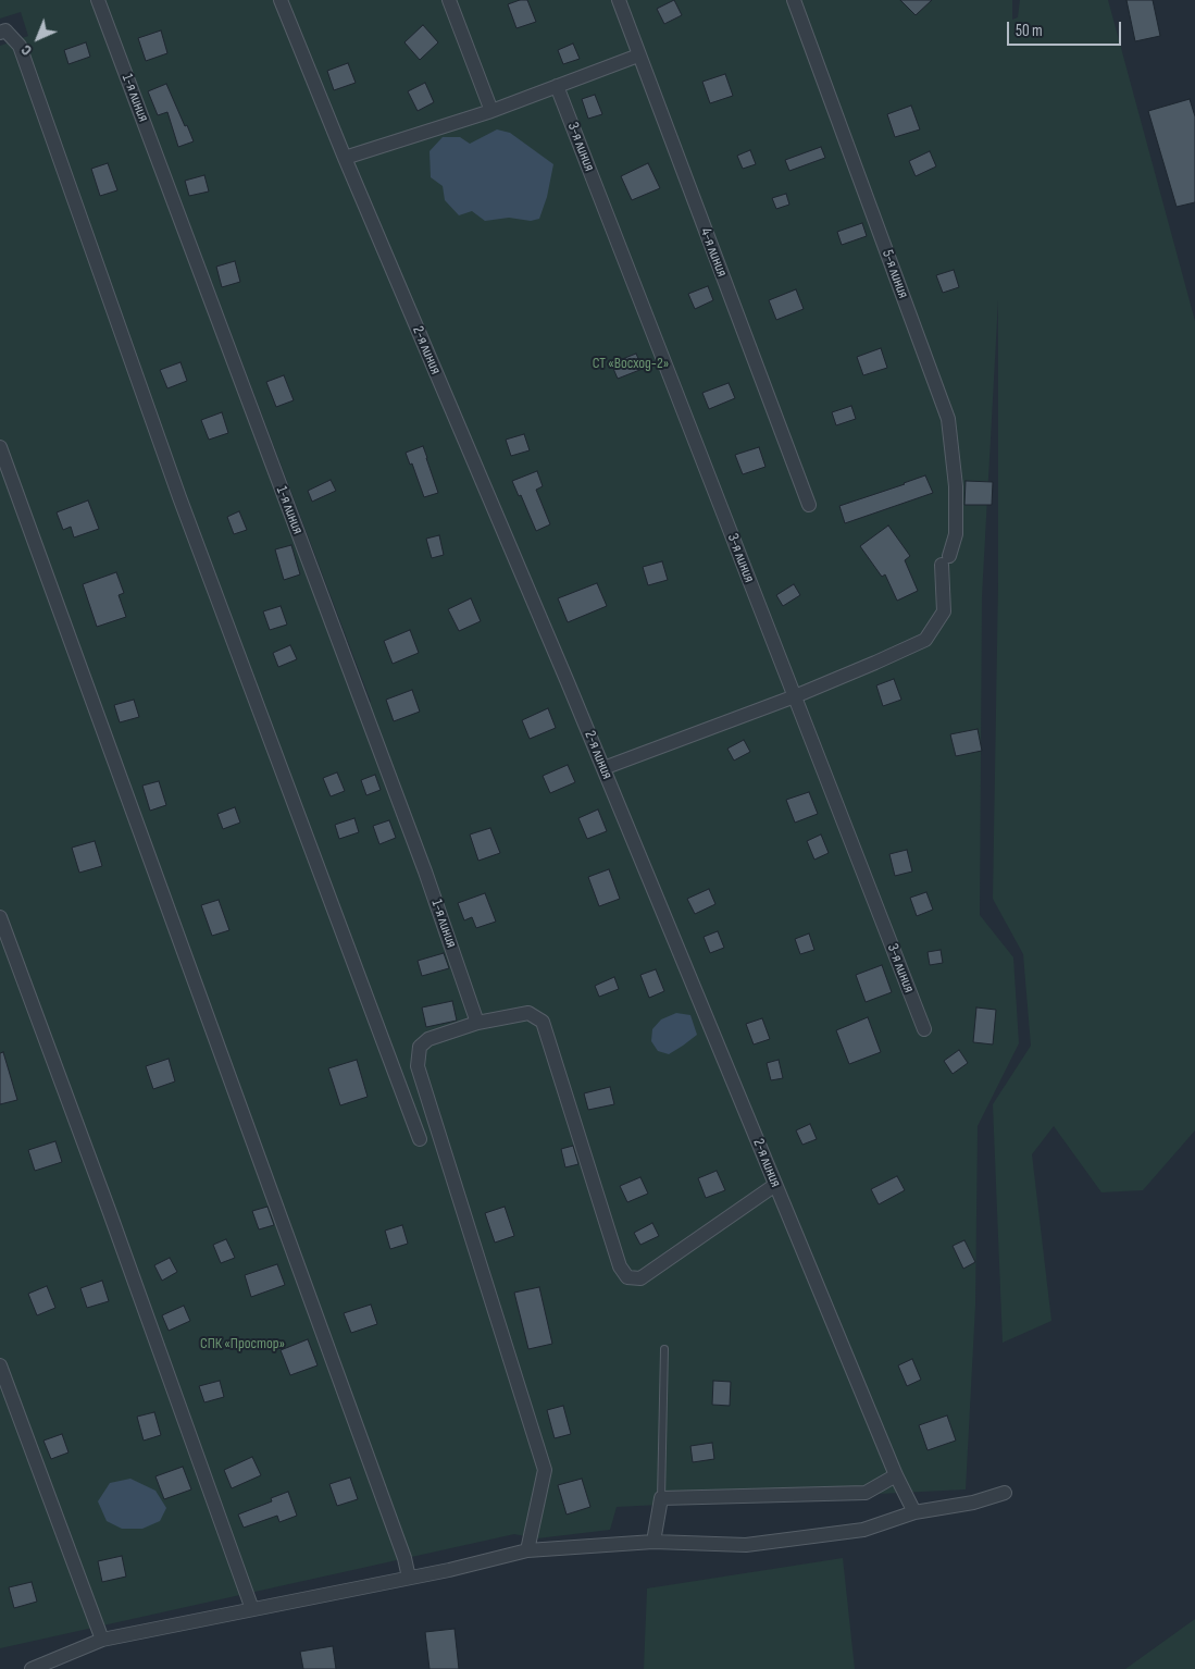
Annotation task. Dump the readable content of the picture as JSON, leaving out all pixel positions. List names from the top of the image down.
{
  "streets": {
    "street": [
      "1-я линия",
      "3-я линия",
      "4-я линия",
      "5-я линия",
      "2-я линия"
    ]
  },
  "crossings": [
    ["3-я линия", "5-я линия"],
    ["5-я линия", "2-я линия"]
  ],
  "parks": ["СТ «Восход-2»", "СПК «Простор»"],
  "scale_bar": "50 m",
  "north": "bottom left"
}
